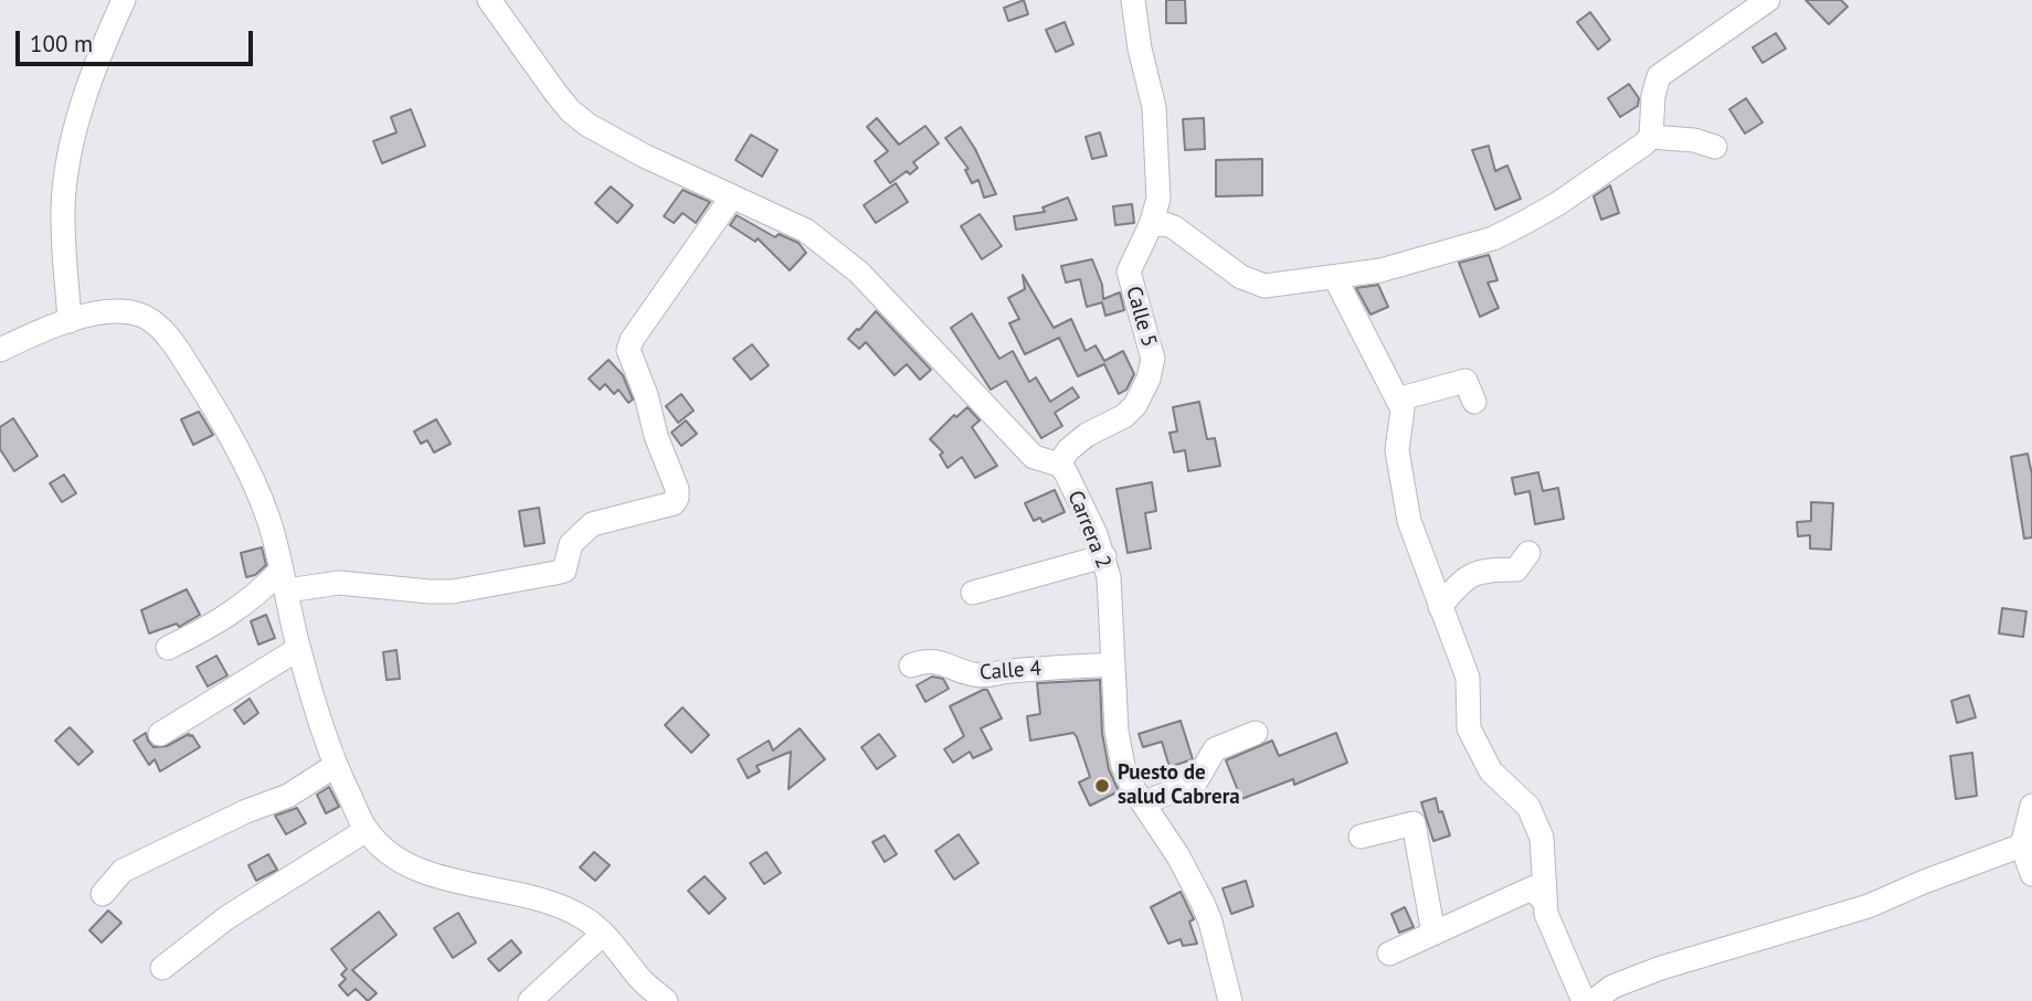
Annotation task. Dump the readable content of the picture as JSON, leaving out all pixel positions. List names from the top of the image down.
{
  "streets": {
    "street": ["Calle 5", "Carrera 2", "Calle 4"]
  },
  "crossings": [
    ["Calle 5", "Carrera 2"],
    ["Carrera 2", "Calle 4"]
  ],
  "places": ["Puesto de salud Cabrera"],
  "scale_bar": "100 m"
}
